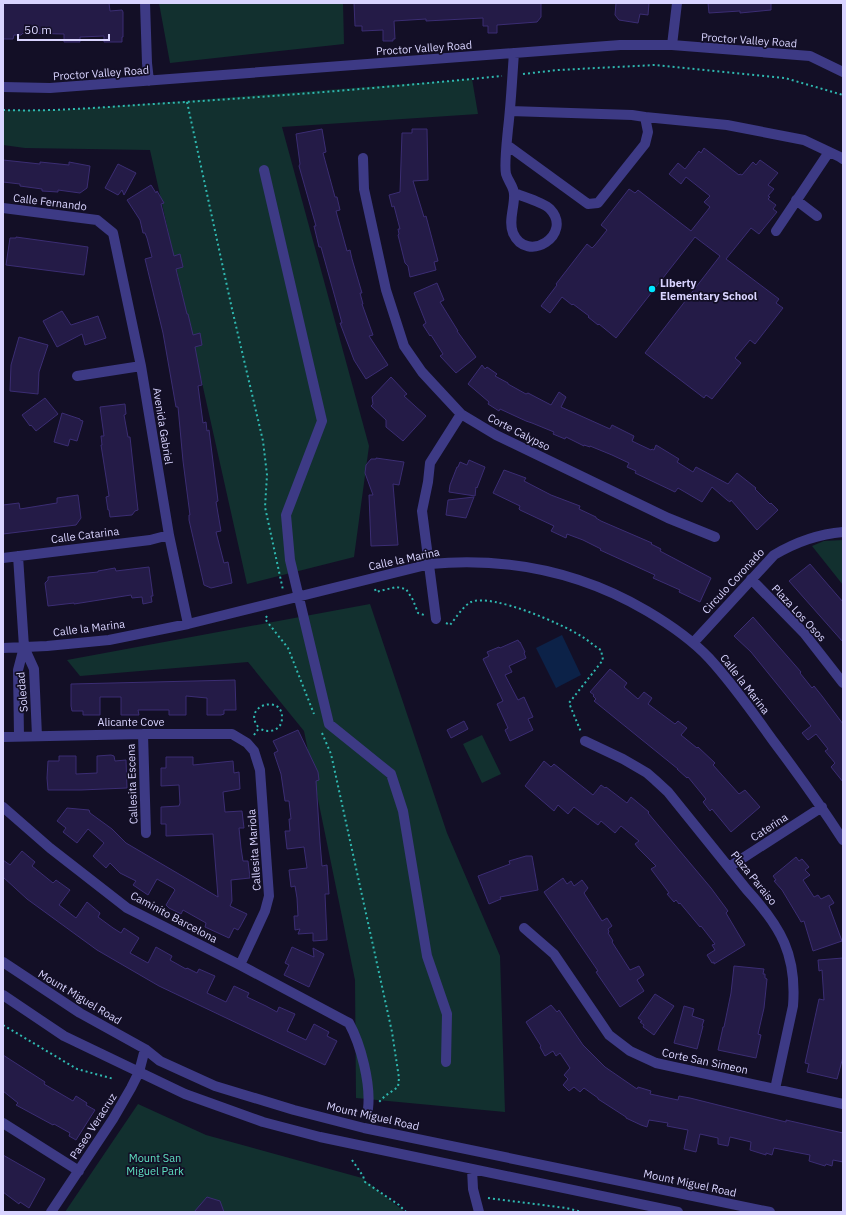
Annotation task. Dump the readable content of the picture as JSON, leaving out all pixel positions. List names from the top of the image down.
{
  "streets": {
    "street": [
      "Proctor Valley Road",
      "Calle Fernando",
      "Avenida Gabriel",
      "Corte Calypso",
      "Calle Catarina",
      "Calle la Marina",
      "Circulo Coronado",
      "Plaza Los Osos",
      "Soledad",
      "Alicante Cove",
      "Callesita Escena",
      "Caterina",
      "Callesita Mariola",
      "Plaza Paraiso",
      "Caminito Barcelona",
      "Mount Miguel Road",
      "Corte San Simeon",
      "Paseo Veracruz"
    ]
  },
  "crossings": [
    ["Calle Fernando", "Avenida Gabriel"],
    ["Avenida Gabriel", "Calle Catarina"],
    ["Avenida Gabriel", "Calle la Marina"],
    ["Calle Catarina", "Soledad"],
    ["Calle la Marina", "Circulo Coronado"],
    ["Calle la Marina", "Soledad"],
    ["Calle la Marina", "Caterina"],
    ["Circulo Coronado", "Plaza Los Osos"],
    ["Soledad", "Alicante Cove"],
    ["Alicante Cove", "Callesita Escena"],
    ["Alicante Cove", "Callesita Mariola"],
    ["Caterina", "Plaza Paraiso"],
    ["Callesita Mariola", "Caminito Barcelona"],
    ["Plaza Paraiso", "Corte San Simeon"],
    ["Mount Miguel Road", "Paseo Veracruz"]
  ],
  "parks": ["Mount San Miguel Park"],
  "places": ["Liberty Elementary School"],
  "scale_bar": "50 m"
}
